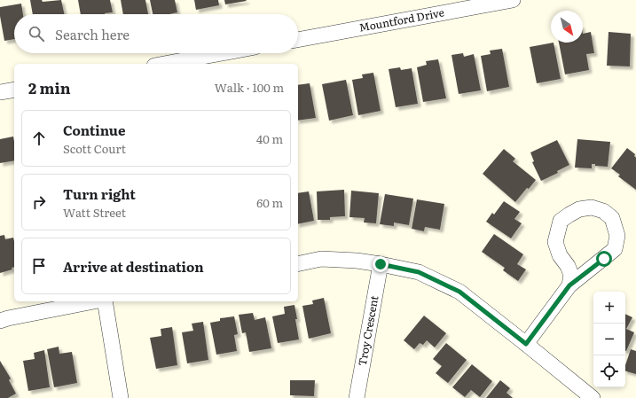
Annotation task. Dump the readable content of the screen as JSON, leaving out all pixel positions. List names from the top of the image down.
{
  "streets": {
    "street": ["Mountford Drive", "Troy Crescent"]
  },
  "north": "bottom right",
  "page": {
    "search": "Search here",
    "heading": ["2 min", "Walk · 100 m"],
    "list": [
      ["Continue", "Scott Court", "40 m"],
      ["Turn right", "Watt Street", "60 m"],
      "Arrive at destination"
    ],
    "map_buttons": ["+", "−"]
  }
}
